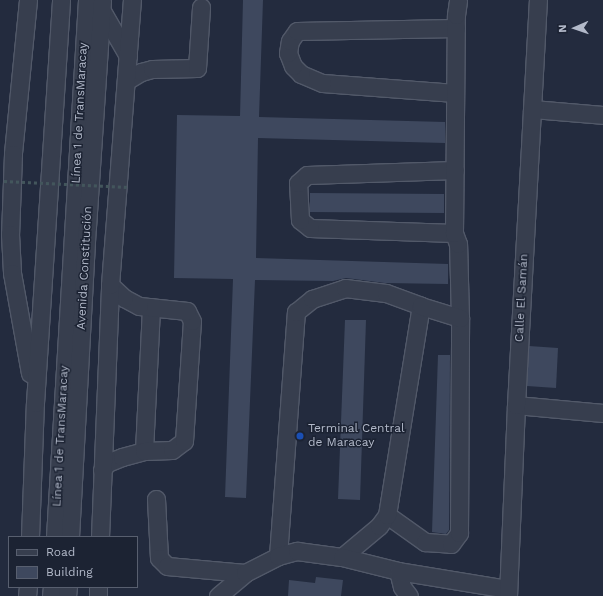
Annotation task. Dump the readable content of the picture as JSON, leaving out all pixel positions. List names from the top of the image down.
{
  "streets": {
    "street": ["Línea 1 de TransMaracay", "Avenida Constitución", "Calle El Samán"]
  },
  "places": ["Terminal Central de Maracay"],
  "legend": ["Road", "Building"],
  "north": "left"
}
